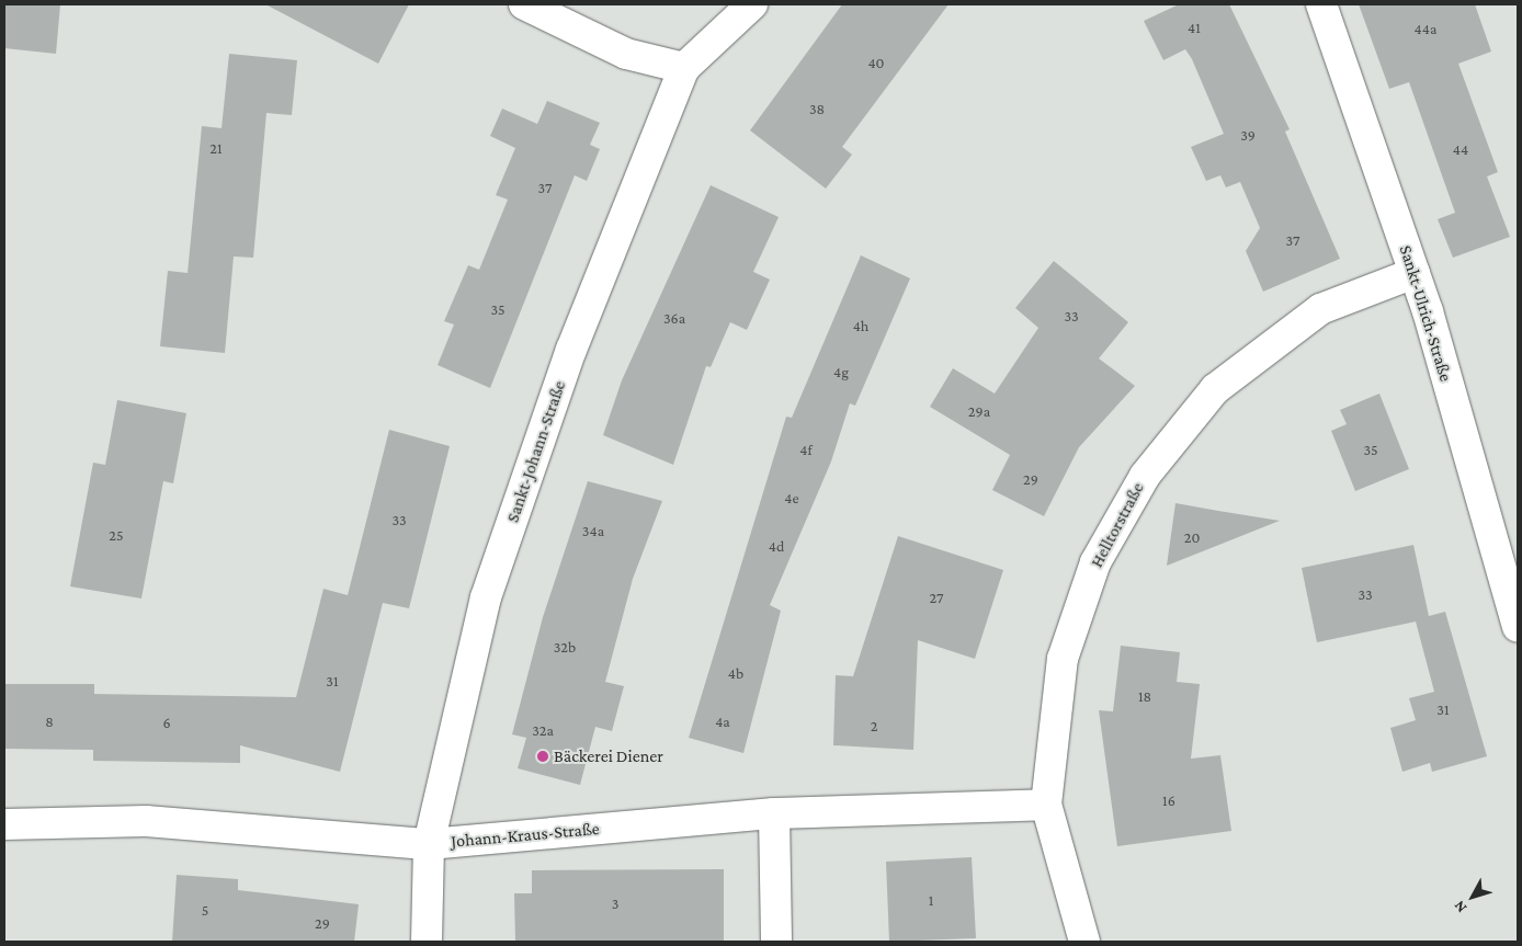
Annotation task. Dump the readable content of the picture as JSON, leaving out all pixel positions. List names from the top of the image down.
{
  "streets": {
    "street": [
      "Sankt-Ulrich-Straße",
      "Sankt-Johann-Straße",
      "Helltorstraße",
      "Johann-Kraus-Straße"
    ]
  },
  "crossings": [
    ["Sankt-Ulrich-Straße", "Helltorstraße"],
    ["Sankt-Johann-Straße", "Johann-Kraus-Straße"],
    ["Helltorstraße", "Johann-Kraus-Straße"]
  ],
  "places": ["Bäckerei Diener"],
  "house_numbers": [
    "41",
    "44a",
    "40",
    "38",
    "39",
    "21",
    "44",
    "37",
    "37",
    "35",
    "33",
    "36a",
    "4h",
    "4g",
    "29a",
    "4f",
    "35",
    "29",
    "4e",
    "33",
    "34a",
    "25",
    "20",
    "4d",
    "33",
    "27",
    "32b",
    "4b",
    "31",
    "18",
    "31",
    "8",
    "4a",
    "6",
    "2",
    "32a",
    "16",
    "1",
    "3",
    "5",
    "29"
  ],
  "north": "bottom left"
}
